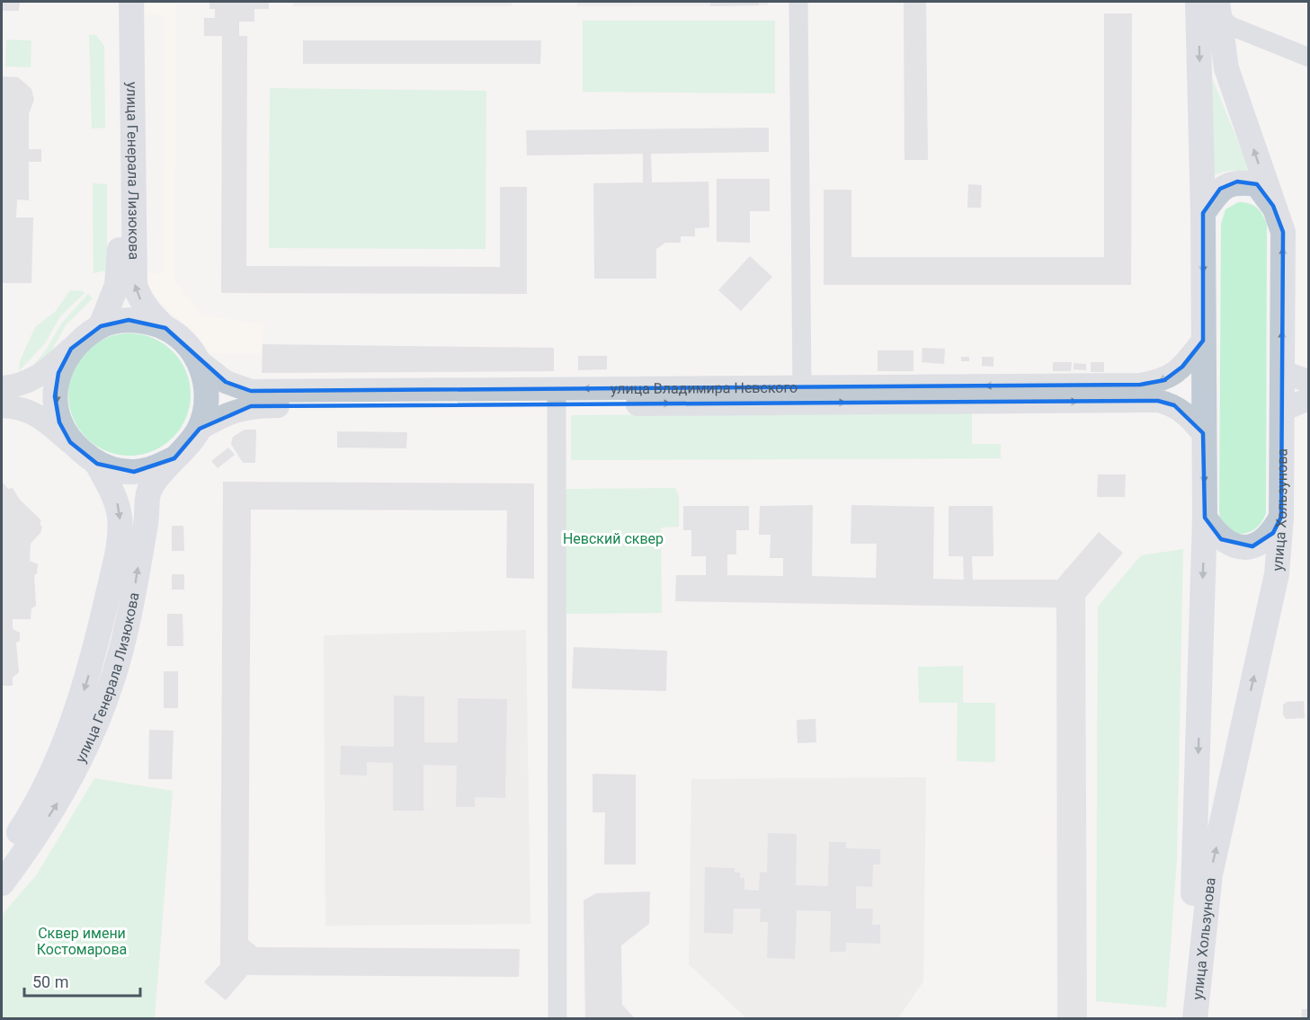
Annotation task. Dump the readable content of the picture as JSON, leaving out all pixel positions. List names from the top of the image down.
{
  "streets": {
    "main road": ["улица Генерала Лизюкова", "улица Хользунова"],
    "street": ["улица Владимира Невского"]
  },
  "crossings": [
    ["улица Генерала Лизюкова", "улица Владимира Невского"],
    ["улица Владимира Невского", "улица Хользунова"]
  ],
  "parks": ["Невский сквер", "Сквер имени Костомарова"],
  "scale_bar": "50 m"
}
